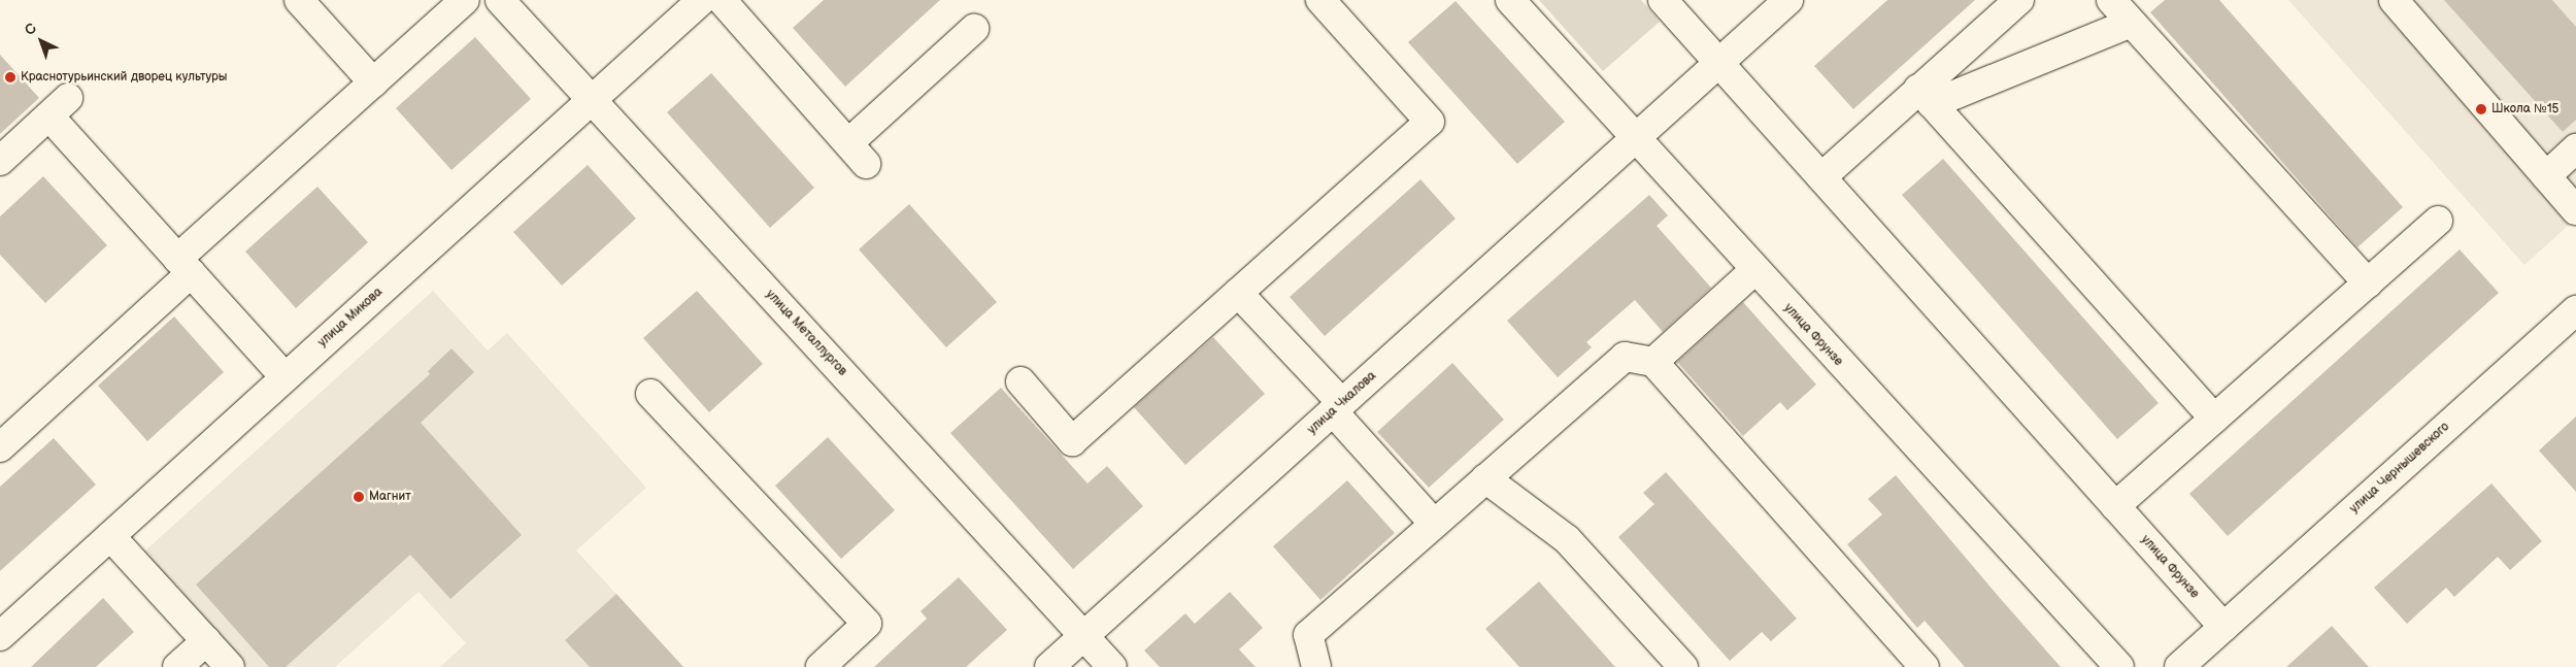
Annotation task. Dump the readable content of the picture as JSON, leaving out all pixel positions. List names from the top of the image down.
{
  "streets": {
    "street": [
      "улица Микова",
      "улица Металлургов",
      "улица Фрунзе",
      "улица Чкалова",
      "улица Чернышевского"
    ]
  },
  "crossings": [
    ["улица Микова", "улица Металлургов"],
    ["улица Металлургов", "улица Чкалова"],
    ["улица Фрунзе", "улица Чкалова"],
    ["улица Фрунзе", "улица Чернышевского"]
  ],
  "places": ["Краснотурьинский дворец культуры", "Школа №15", "Магнит"],
  "north": "top left"
}
